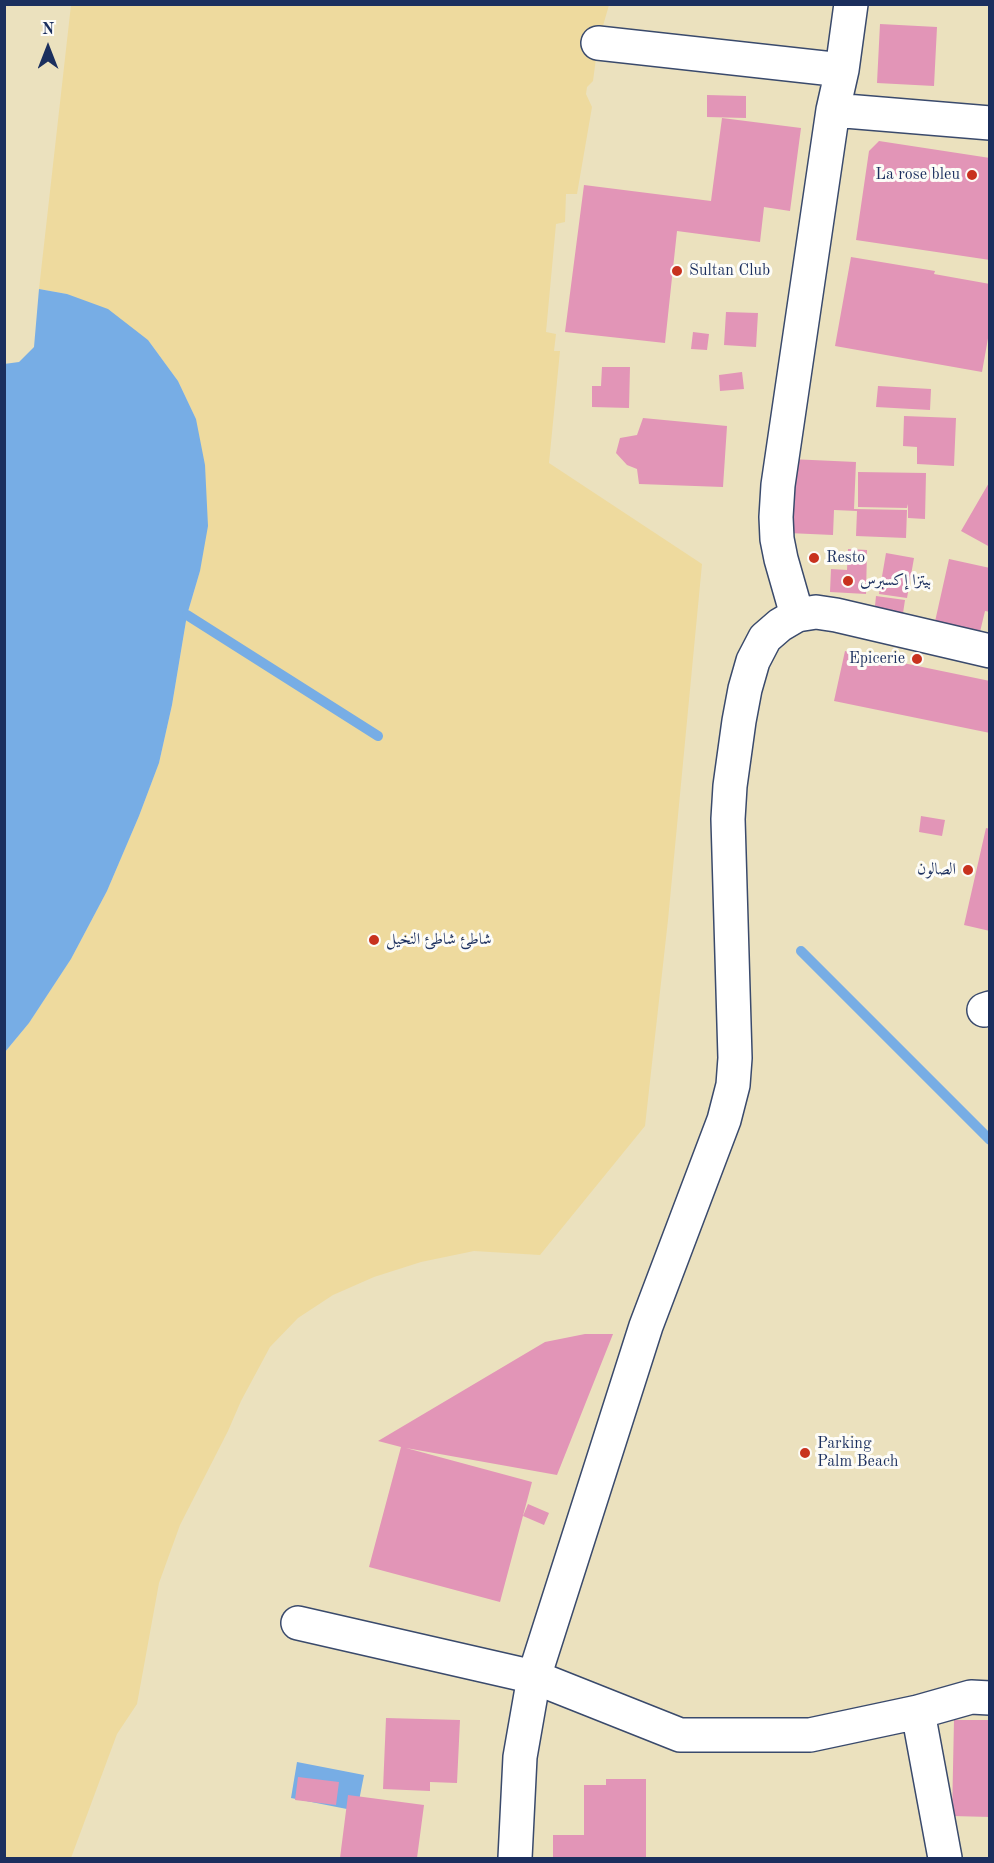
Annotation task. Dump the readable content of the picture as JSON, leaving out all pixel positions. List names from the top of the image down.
{
  "places": [
    "La rose bleu",
    "Sultan Club",
    "Resto",
    "بيتزا إكسبرس",
    "Epicerie",
    "الصالون",
    "شاطئ شاطئ النخيل",
    "Parking Palm Beach"
  ],
  "north": "top"
}
